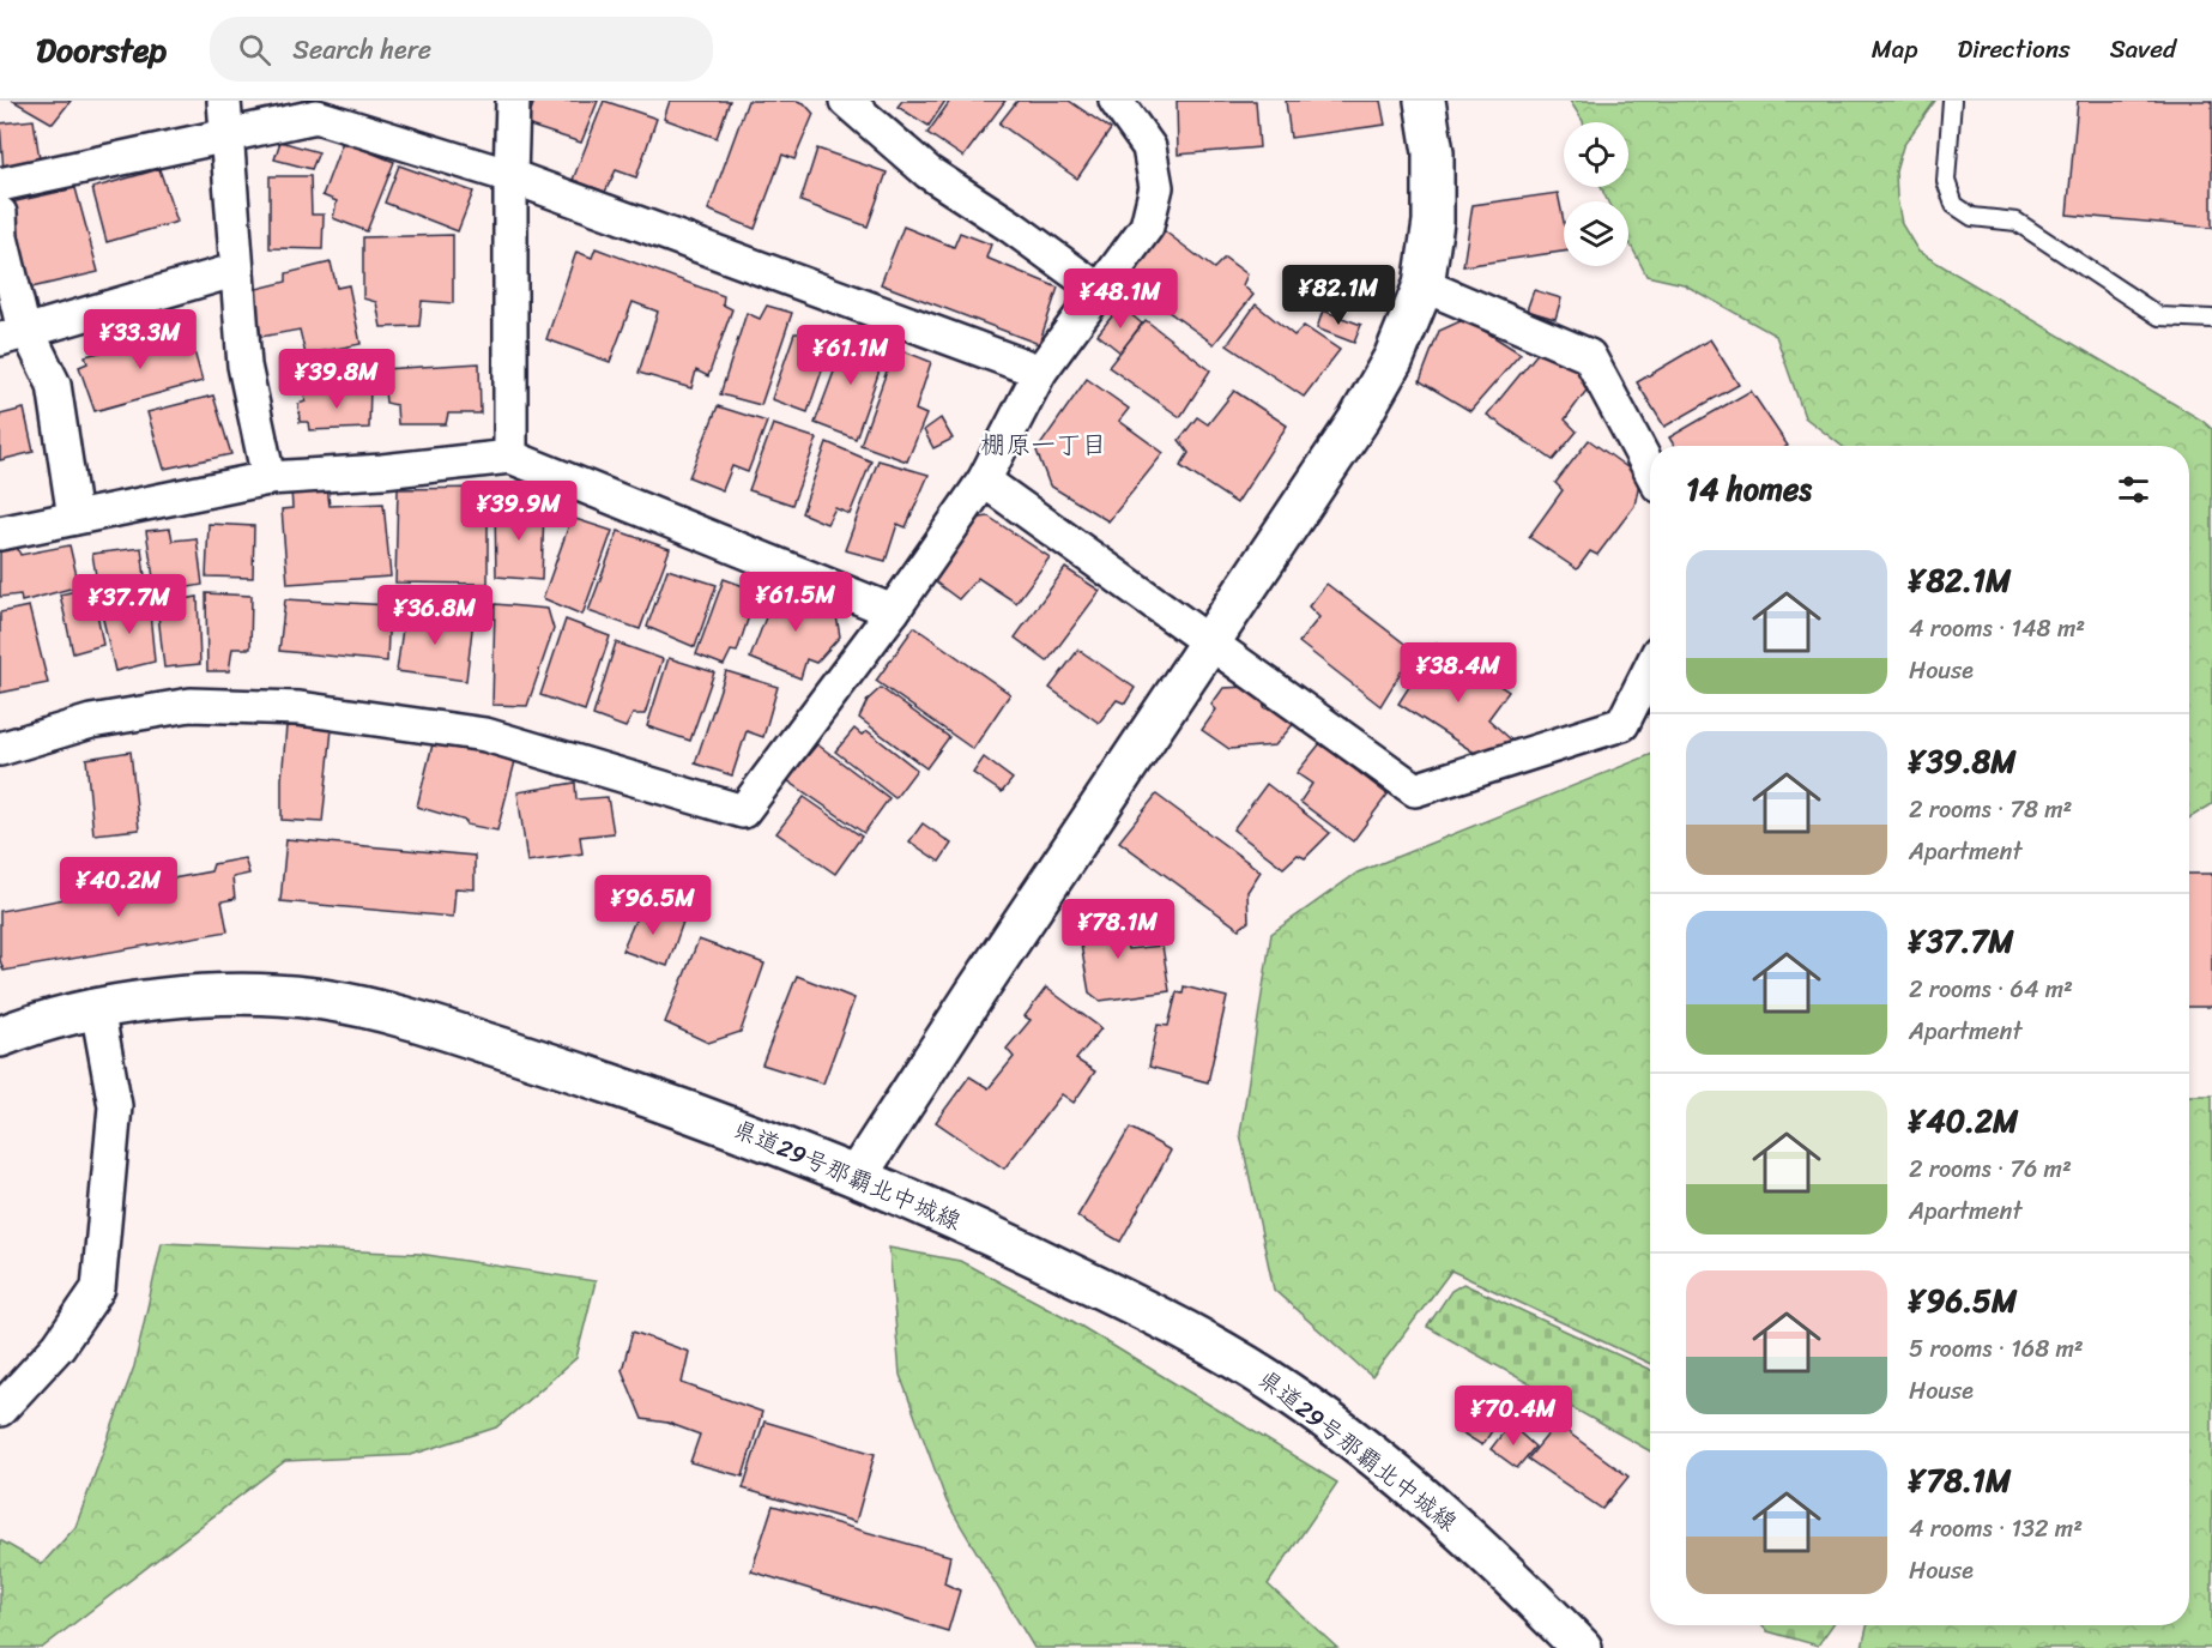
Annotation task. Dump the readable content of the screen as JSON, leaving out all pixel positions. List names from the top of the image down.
{
  "streets": {
    "main road": ["県道29号那覇北中城線"]
  },
  "districts": ["棚原一丁目"],
  "page": {
    "header": "Doorstep",
    "search": "Search here",
    "nav": ["Map", "Directions", "Saved"],
    "price": [
      "¥82.1M",
      "¥48.1M",
      "¥33.3M",
      "¥61.1M",
      "¥39.8M",
      "¥39.9M",
      "¥61.5M",
      "¥37.7M",
      "¥36.8M",
      "¥38.4M",
      "¥40.2M",
      "¥96.5M",
      "¥78.1M",
      "¥70.4M"
    ],
    "heading": "14 homes",
    "list": [
      {
        "name": "¥82.1M",
        "note": "4 rooms · 148 m² · House"
      },
      {
        "name": "¥39.8M",
        "note": "2 rooms · 78 m² · Apartment"
      },
      {
        "name": "¥37.7M",
        "note": "2 rooms · 64 m² · Apartment"
      },
      {
        "name": "¥40.2M",
        "note": "2 rooms · 76 m² · Apartment"
      },
      {
        "name": "¥96.5M",
        "note": "5 rooms · 168 m² · House"
      },
      {
        "name": "¥78.1M",
        "note": "4 rooms · 132 m² · House"
      }
    ]
  }
}
